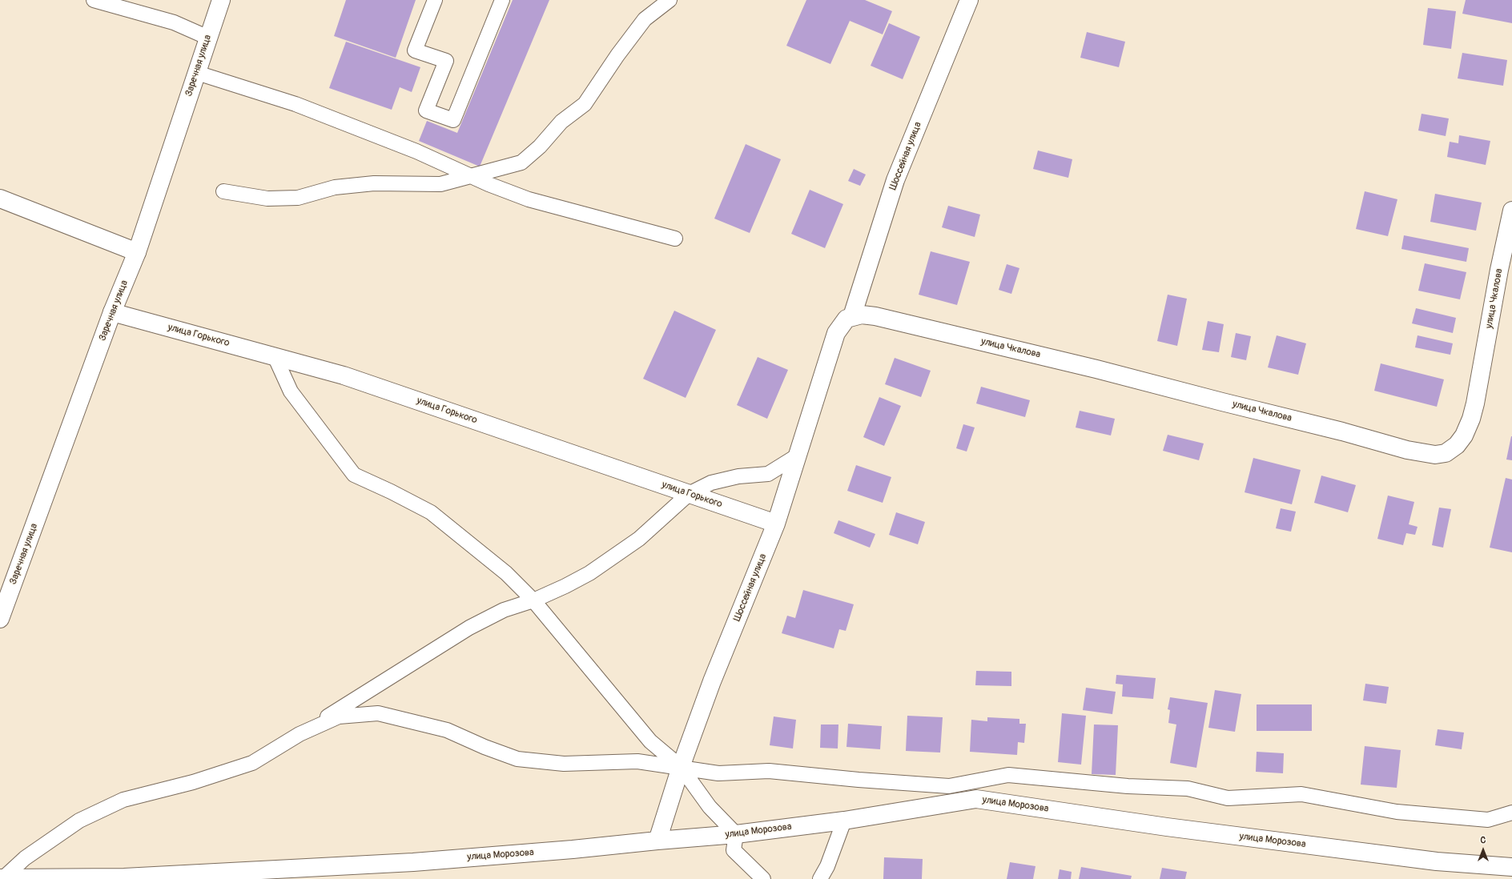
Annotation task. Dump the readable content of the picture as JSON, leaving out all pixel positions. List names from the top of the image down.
{
  "streets": {
    "street": [
      "Заречная улица",
      "Шоссейная улица",
      "улица Чкалова",
      "улица Горького",
      "улица Морозова"
    ]
  },
  "crossings": [
    ["Заречная улица", "улица Горького"],
    ["Шоссейная улица", "улица Чкалова"],
    ["Шоссейная улица", "улица Горького"],
    ["Шоссейная улица", "улица Морозова"]
  ],
  "north": "top"
}
